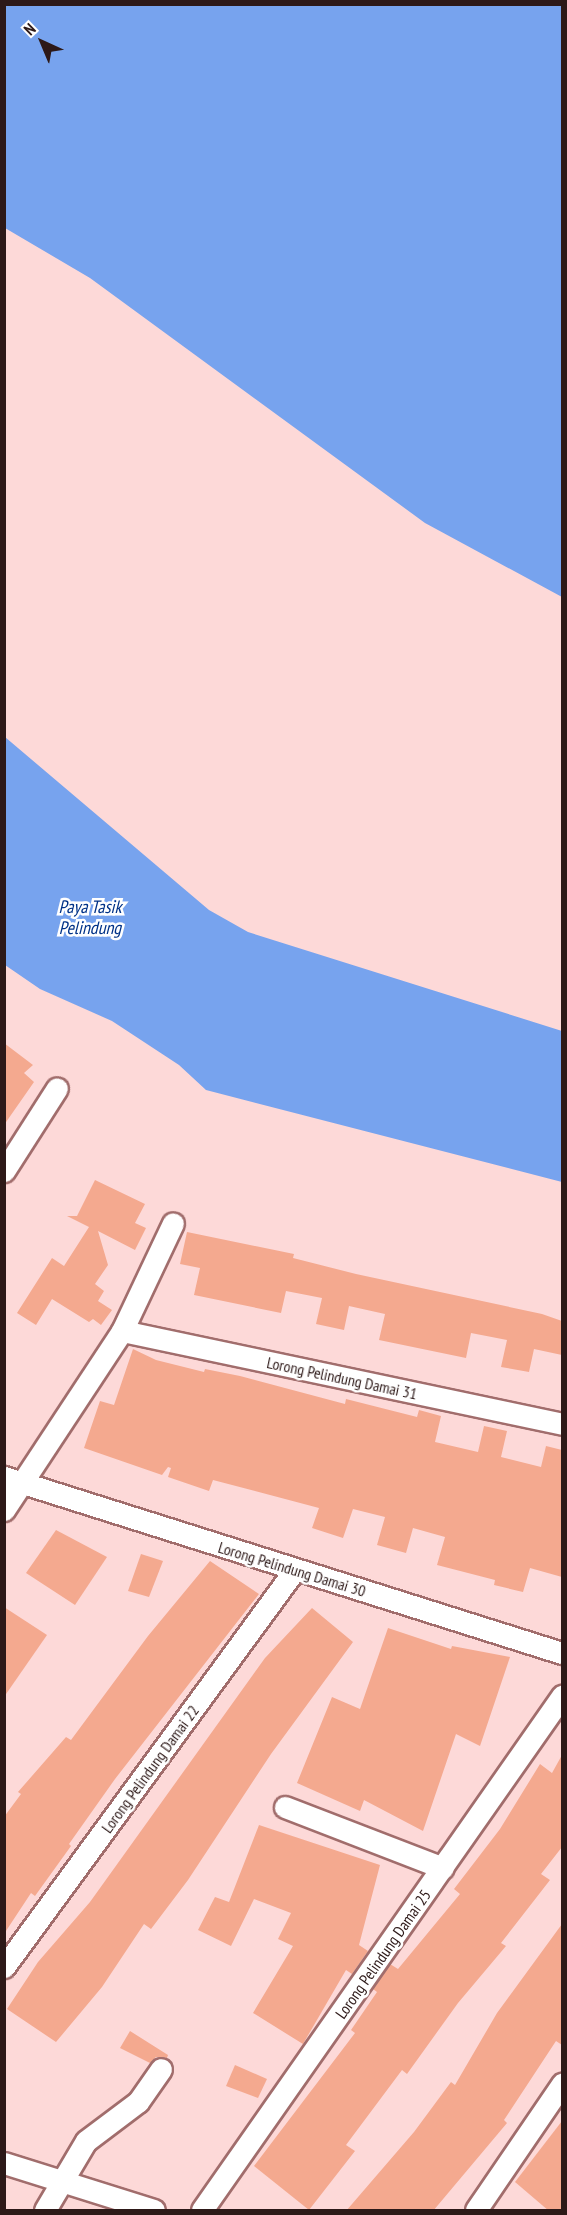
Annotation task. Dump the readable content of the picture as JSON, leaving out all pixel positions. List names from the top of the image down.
{
  "streets": {
    "street": [
      "Lorong Pelindung Damai 31",
      "Lorong Pelindung Damai 30",
      "Lorong Pelindung Damai 22",
      "Lorong Pelindung Damai 25"
    ]
  },
  "crossings": [
    ["Lorong Pelindung Damai 30", "Lorong Pelindung Damai 22"]
  ],
  "water": ["Paya Tasik Pelindung"],
  "north": "top left"
}
